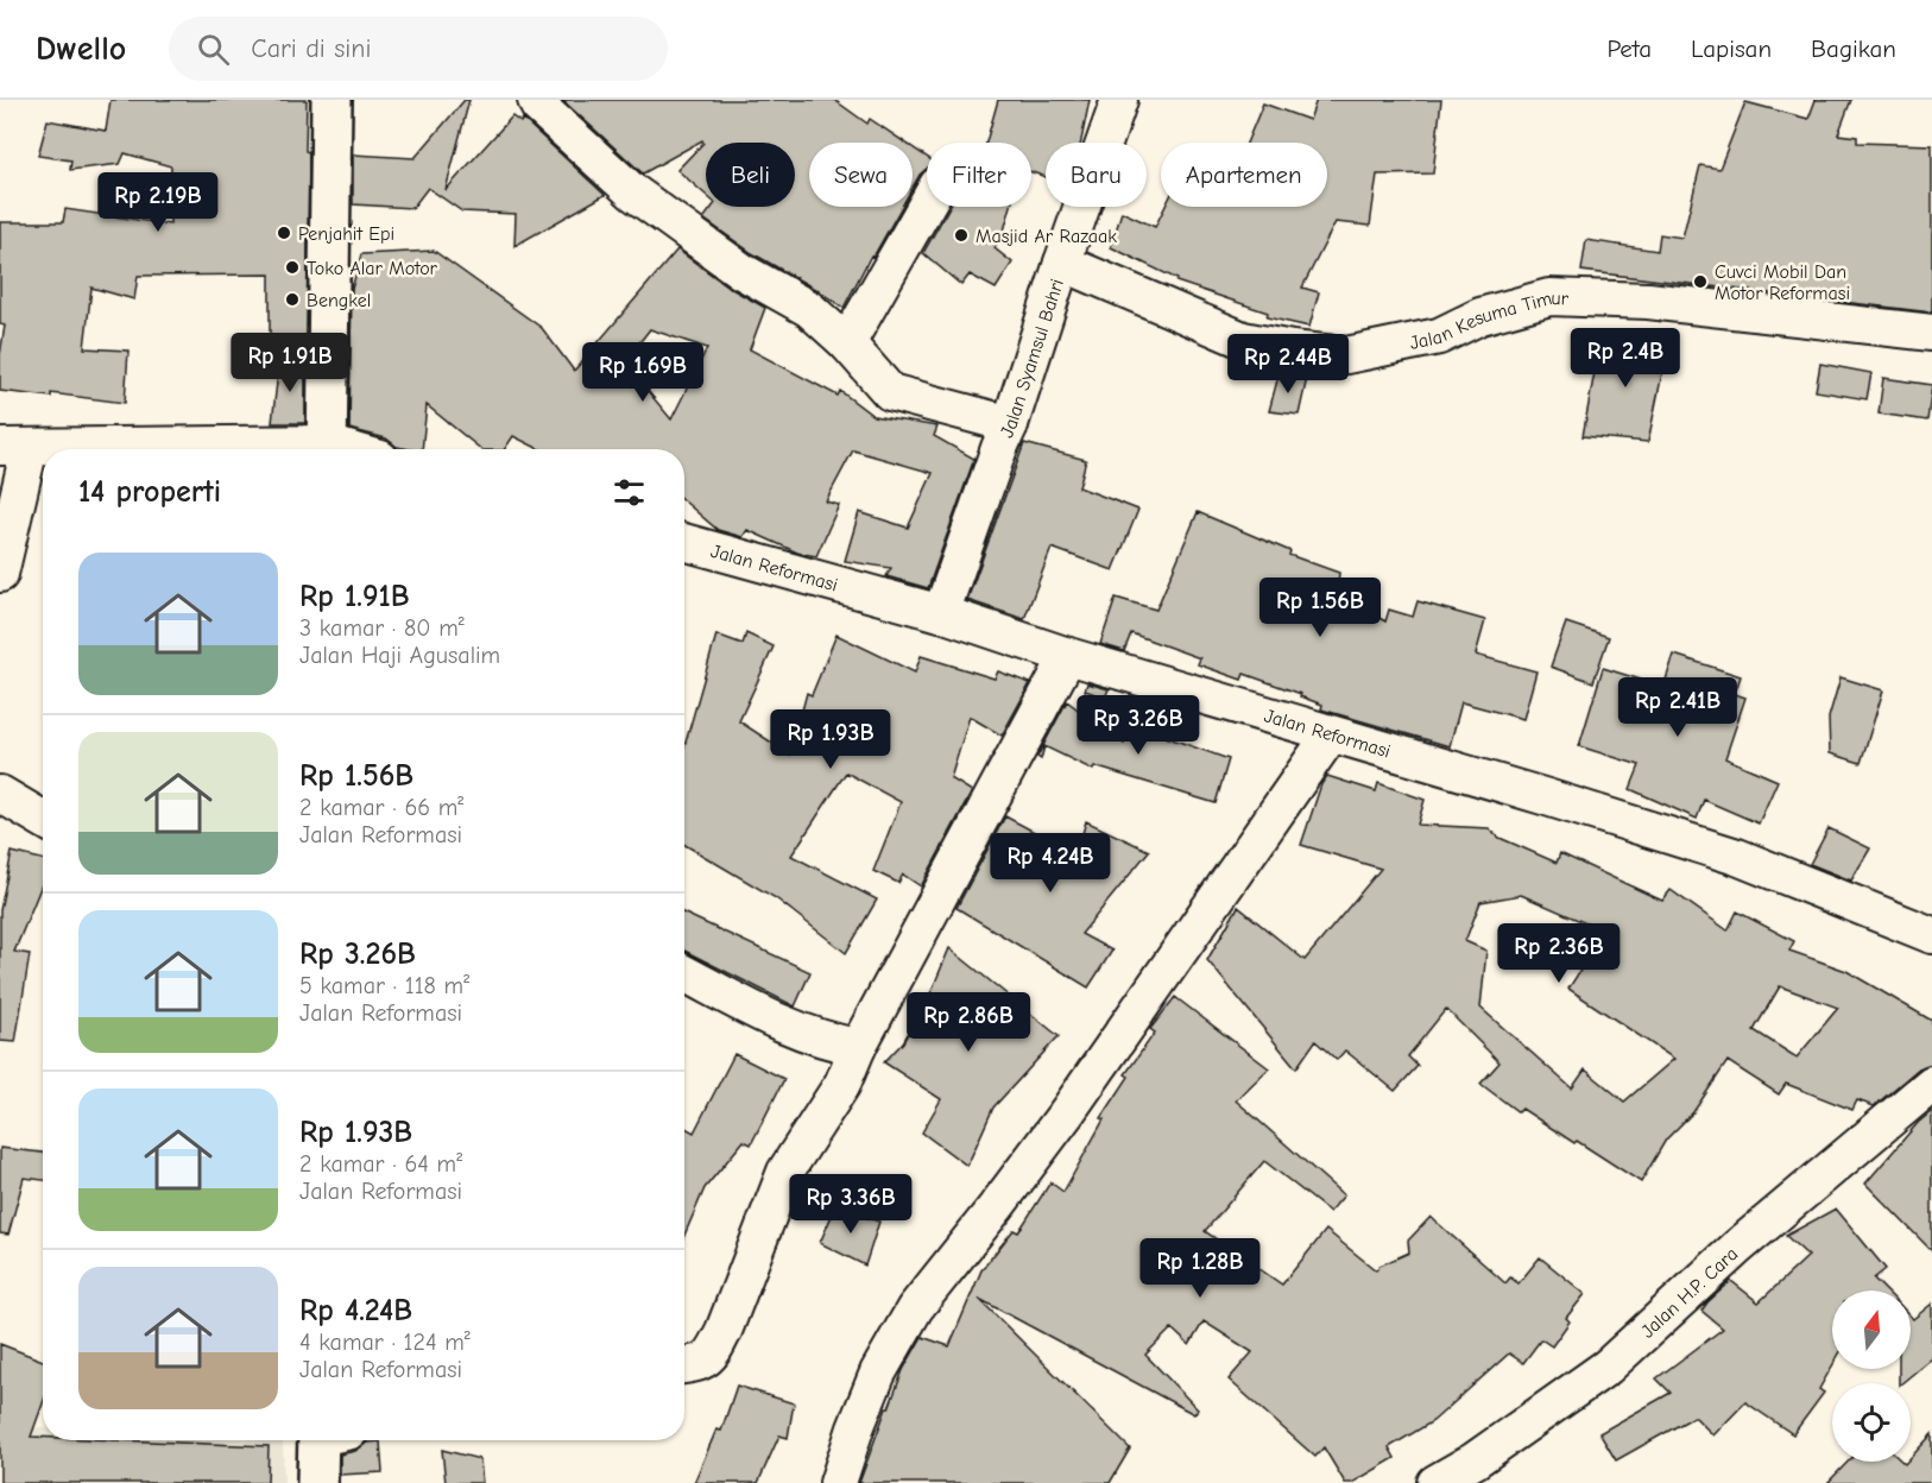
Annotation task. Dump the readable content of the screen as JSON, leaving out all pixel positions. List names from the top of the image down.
{
  "streets": {
    "street": [
      "Jalan Kesuma Timur",
      "Jalan Syamsul Bahri",
      "Jalan Reformasi",
      "Jalan H.P. Cara"
    ]
  },
  "crossings": [
    ["Jalan Kesuma Timur", "Jalan Syamsul Bahri"],
    ["Jalan Syamsul Bahri", "Jalan Reformasi"]
  ],
  "places": [
    "Penjahit Epi",
    "Masjid Ar Razaak",
    "Toko Alar Motor",
    "Cuvci Mobil Dan Motor Reformasi",
    "Bengkel"
  ],
  "north": "top",
  "page": {
    "header": "Dwello",
    "search": "Cari di sini",
    "nav": ["Peta", "Lapisan", "Bagikan"],
    "chip": [
      "Beli",
      "Sewa",
      "Filter",
      "Baru",
      "Apartemen"
    ],
    "price": [
      "Rp 2.19B",
      "Rp 2.4B",
      "Rp 1.91B",
      "Rp 2.44B",
      "Rp 1.69B",
      "Rp 1.56B",
      "Rp 2.41B",
      "Rp 3.26B",
      "Rp 1.93B",
      "Rp 4.24B",
      "Rp 2.36B",
      "Rp 2.86B",
      "Rp 3.36B",
      "Rp 1.28B"
    ],
    "heading": "14 properti",
    "list": [
      {
        "name": "Rp 1.91B",
        "note": "3 kamar · 80 m² · Jalan Haji Agusalim"
      },
      {
        "name": "Rp 1.56B",
        "note": "2 kamar · 66 m² · Jalan Reformasi"
      },
      {
        "name": "Rp 3.26B",
        "note": "5 kamar · 118 m² · Jalan Reformasi"
      },
      {
        "name": "Rp 1.93B",
        "note": "2 kamar · 64 m² · Jalan Reformasi"
      },
      {
        "name": "Rp 4.24B",
        "note": "4 kamar · 124 m² · Jalan Reformasi"
      }
    ]
  }
}
